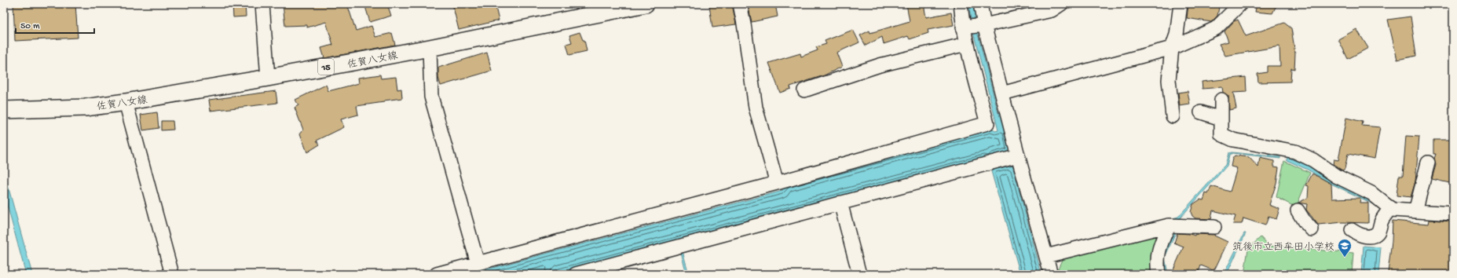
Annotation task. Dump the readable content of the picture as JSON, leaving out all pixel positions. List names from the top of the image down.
{
  "streets": {
    "main road": ["佐賀八女線", "15"]
  },
  "places": {
    "school or university": ["筑後市立西牟田小学校"]
  },
  "scale_bar": "50 m"
}
